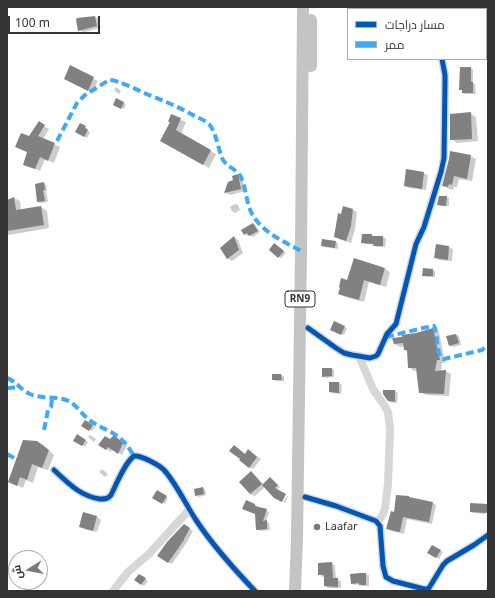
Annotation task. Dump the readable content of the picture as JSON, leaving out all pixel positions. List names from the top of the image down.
{
  "streets": {
    "highway": ["RN9"]
  },
  "places": ["Laafar"],
  "legend": ["مسار دراجات", "ممر"],
  "scale_bar": "100 m",
  "north": "left"
}
